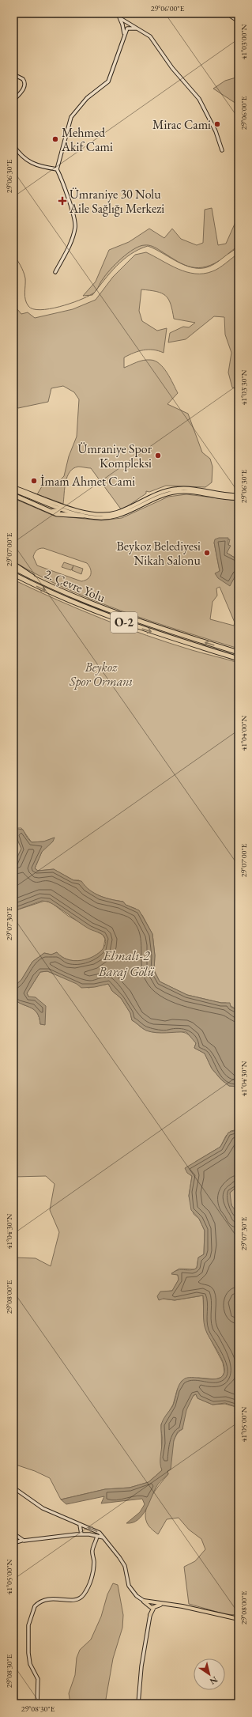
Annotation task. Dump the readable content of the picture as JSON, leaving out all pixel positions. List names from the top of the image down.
{
  "streets": {
    "highway": ["2. Çevre Yolu", "O-2"]
  },
  "water": ["Elmalı-2 Baraj Gölü"],
  "parks": ["Beykoz Spor Ormanı"],
  "places": {
    "other": [
      "Mirac Cami",
      "Mehmed Akif Cami",
      "Ümraniye Spor Kompleksi",
      "İmam Ahmet Cami",
      "Beykoz Belediyesi Nikah Salonu"
    ],
    "health": ["Ümraniye 30 Nolu Aile Sağlığı Merkezi"]
  },
  "north": "bottom right",
  "coordinates": [
    "29°06'00\"E",
    "41°03'00\"N",
    "29°06'30\"E",
    "41°03'30\"N",
    "29°07'00\"E",
    "41°04'00\"N",
    "29°07'30\"E",
    "41°04'30\"N",
    "29°08'00\"E",
    "41°05'00\"N",
    "29°08'30\"E"
  ]
}
